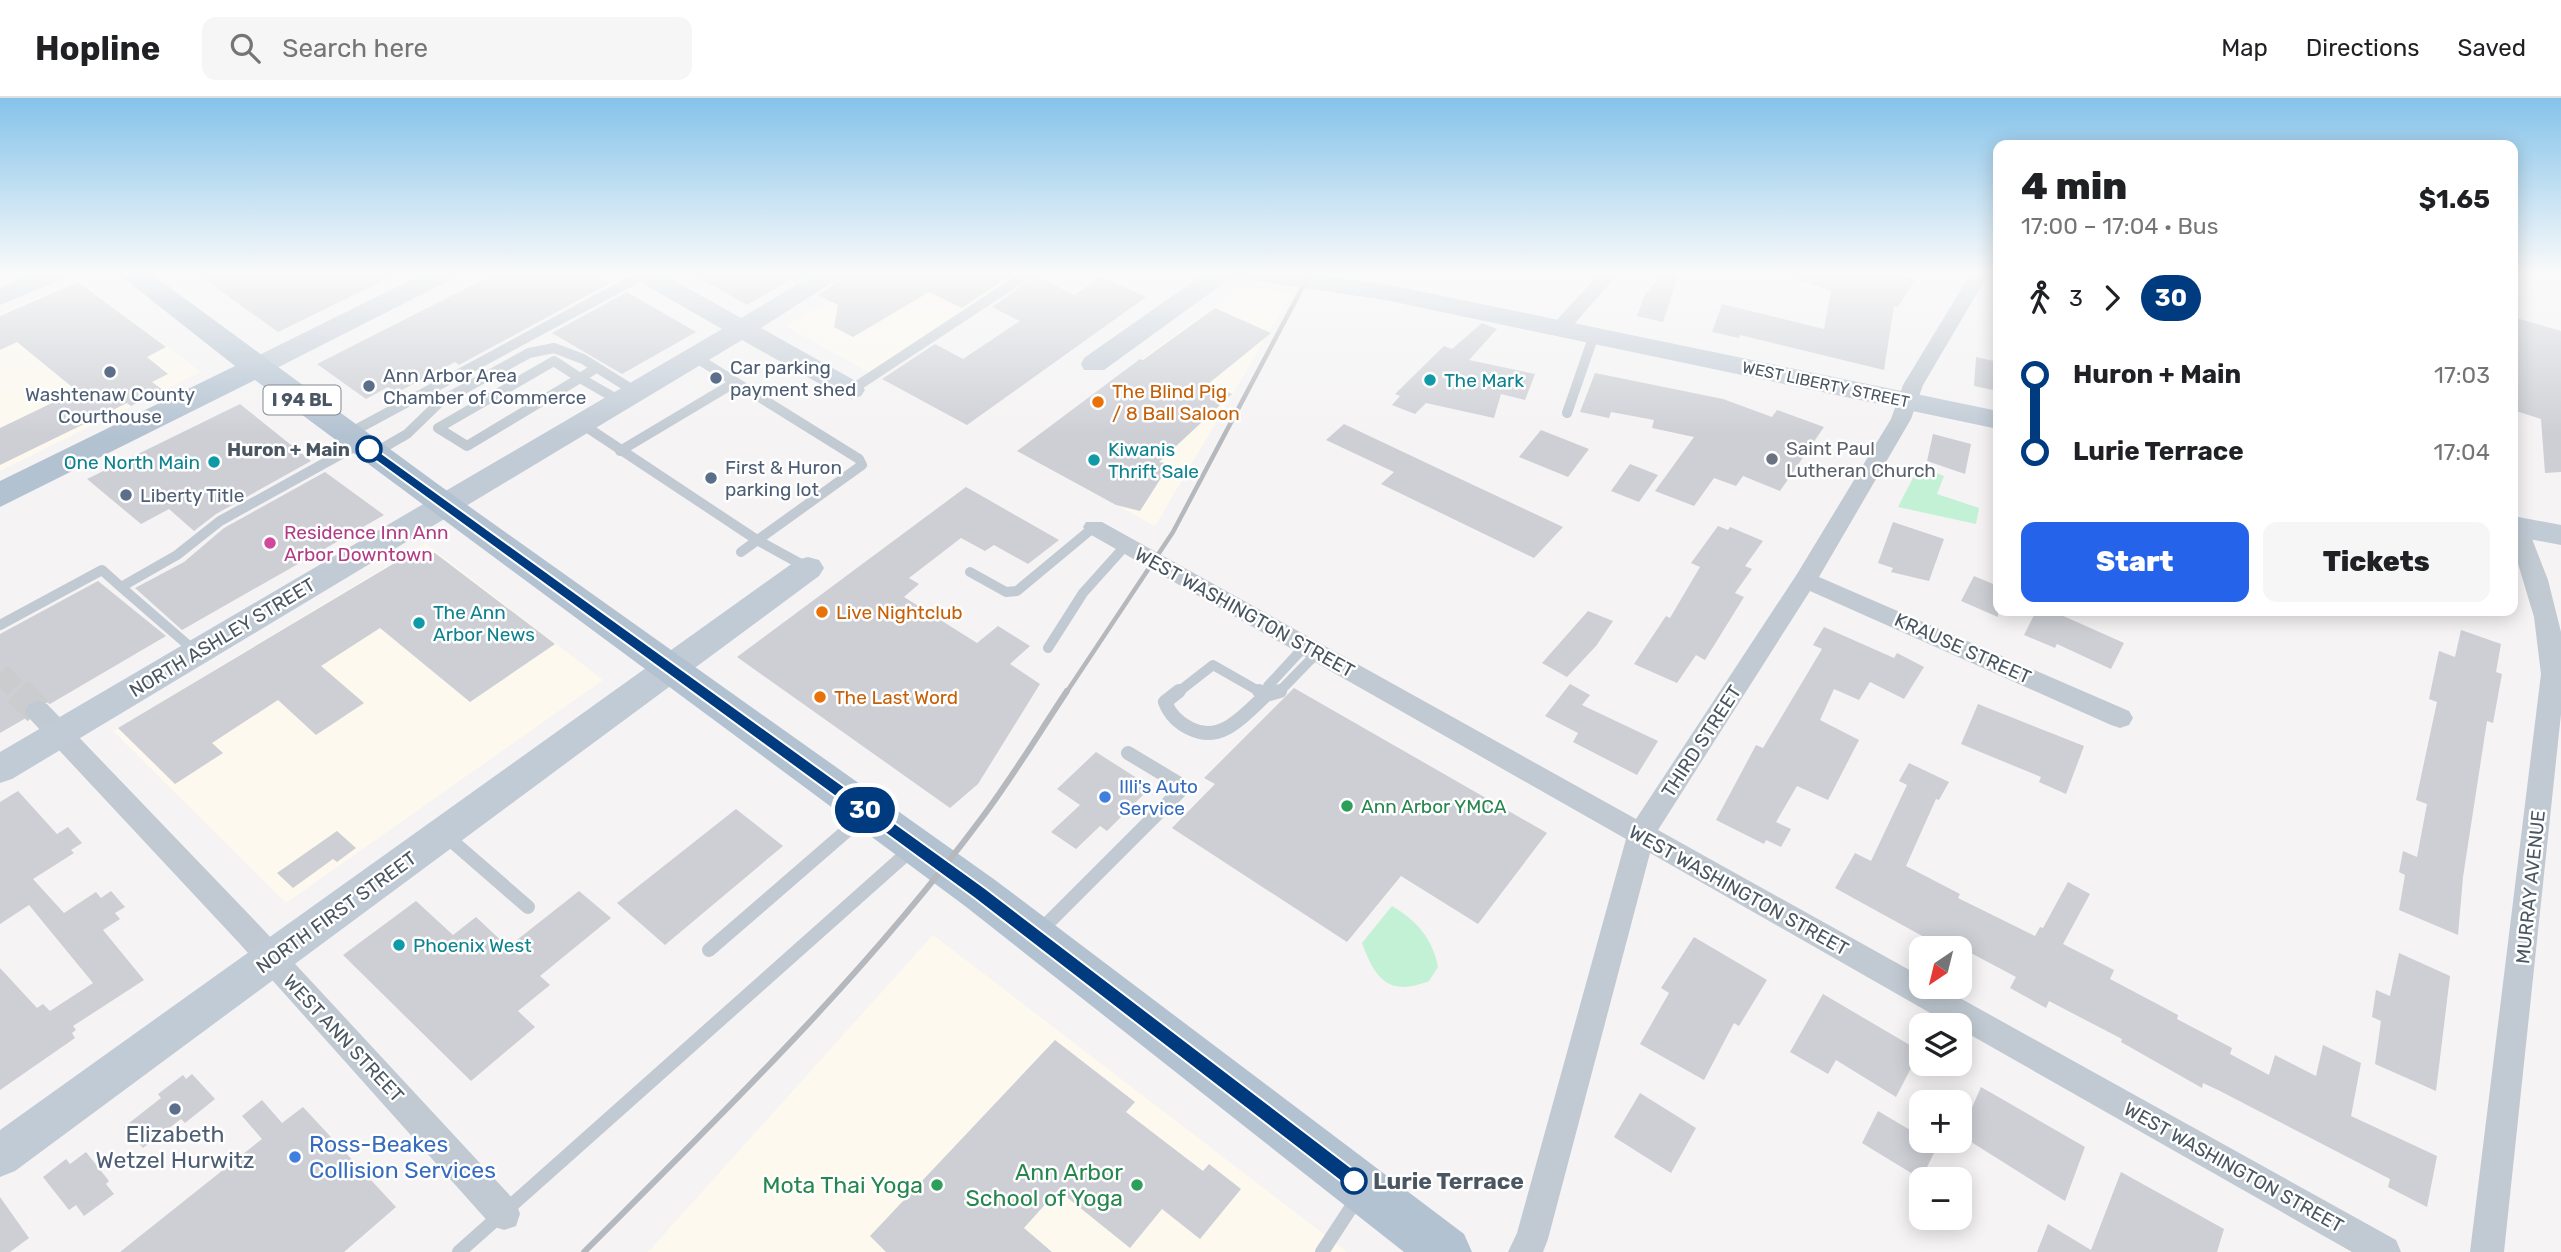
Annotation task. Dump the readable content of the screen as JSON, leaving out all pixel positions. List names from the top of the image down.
{
  "streets": {
    "main road": ["I 94 BL"],
    "street": [
      "WEST LIBERTY STREET",
      "WEST WASHINGTON STREET",
      "NORTH ASHLEY STREET",
      "KRAUSE STREET",
      "THIRD STREET",
      "MURRAY AVENUE",
      "NORTH FIRST STREET",
      "WEST ANN STREET"
    ]
  },
  "crossings": [
    ["WEST LIBERTY STREET", "THIRD STREET"],
    ["I 94 BL", "NORTH ASHLEY STREET"],
    ["I 94 BL", "NORTH FIRST STREET"],
    ["WEST WASHINGTON STREET", "THIRD STREET"],
    ["NORTH ASHLEY STREET", "WEST ANN STREET"],
    ["KRAUSE STREET", "THIRD STREET"],
    ["NORTH FIRST STREET", "WEST ANN STREET"]
  ],
  "places": [
    "Washtenaw County Courthouse",
    "Car parking payment shed",
    "The Mark",
    "Ann Arbor Area Chamber of Commerce",
    "The Blind Pig / 8 Ball Saloon",
    "Huron + Main",
    "Saint Paul Lutheran Church",
    "Kiwanis Thrift Sale",
    "One North Main",
    "First & Huron parking lot",
    "Liberty Title",
    "Residence Inn Ann Arbor Downtown",
    "Live Nightclub",
    "The Ann Arbor News",
    "The Last Word",
    "Illi's Auto Service",
    "Ann Arbor YMCA",
    "Phoenix West",
    "Elizabeth Wetzel Hurwitz",
    "Ross-Beakes Collision Services",
    "Lurie Terrace",
    "Mota Thai Yoga",
    "Ann Arbor School of Yoga"
  ],
  "lines": ["bus line 30"],
  "north": "bottom left",
  "page": {
    "header": "Hopline",
    "search": "Search here",
    "nav": ["Map", "Directions", "Saved"],
    "on_map": "30",
    "heading": ["4 min", "17:00 – 17:04 · Bus", "$1.65"],
    "legs": ["3", "30"],
    "list": [
      {
        "name": "Huron + Main",
        "value": "17:03"
      },
      {
        "name": "Lurie Terrace",
        "value": "17:04"
      }
    ],
    "buttons": ["Start", "Tickets"],
    "map_buttons": ["+", "−"]
  }
}
